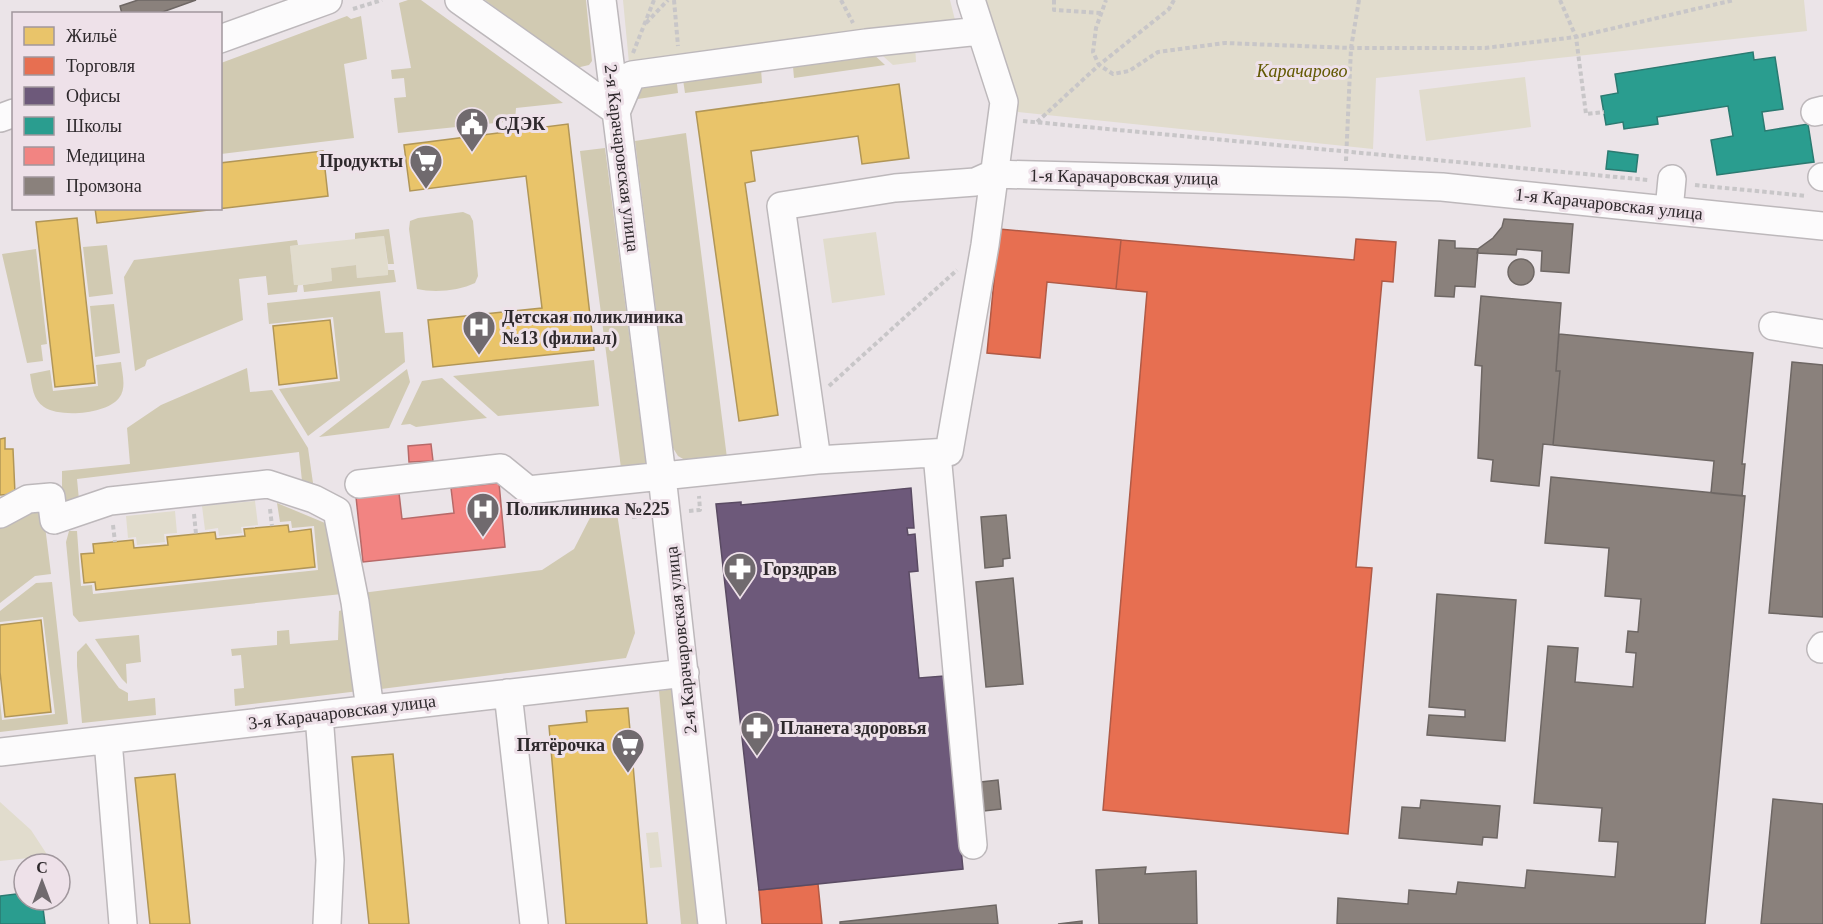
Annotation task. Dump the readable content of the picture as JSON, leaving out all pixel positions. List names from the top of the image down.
{
  "streets": {
    "street": ["2-я Карачаровская улица", "1-я Карачаровская улица", "3-я Карачаровская улица"]
  },
  "crossings": [
    ["2-я Карачаровская улица", "3-я Карачаровская улица"]
  ],
  "parks": ["Карачарово"],
  "places": {
    "public building": ["СДЭК"],
    "supermarket": ["Продукты", "Пятёрочка"],
    "hospital": ["Детская поликлиника №13 (филиал)", "Поликлиника №225"],
    "pharmacy": ["Горздрав", "Планета здоровья"]
  },
  "legend": [
    "Жильё",
    "Торговля",
    "Офисы",
    "Школы",
    "Медицина",
    "Промзона"
  ],
  "north": "top"
}
